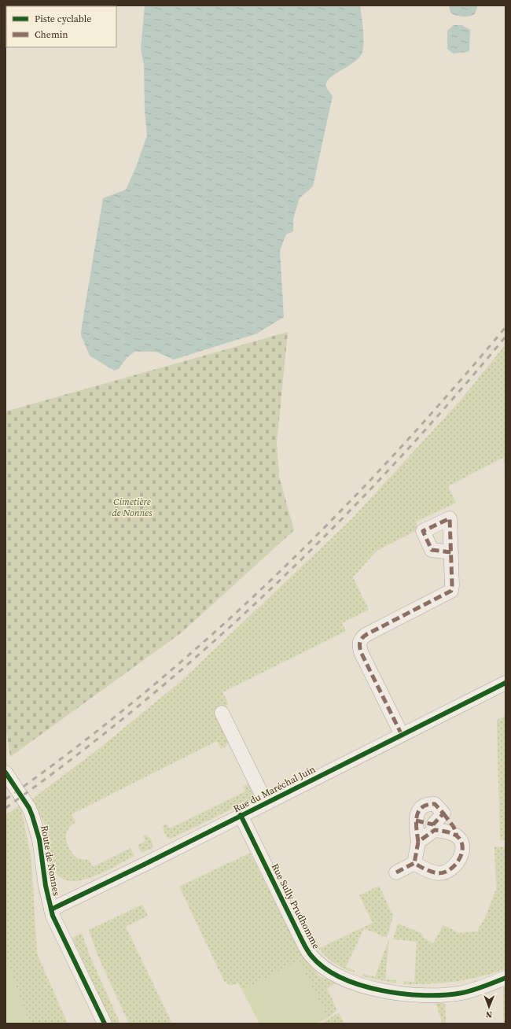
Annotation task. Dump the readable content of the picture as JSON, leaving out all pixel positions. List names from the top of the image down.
{
  "streets": {
    "street": ["Rue du Maréchal Juin", "Route de Nonnes", "Rue Sully Prudhomme"]
  },
  "crossings": [
    ["Rue du Maréchal Juin", "Route de Nonnes"],
    ["Rue du Maréchal Juin", "Rue Sully Prudhomme"]
  ],
  "parks": ["Cimetière de Nonnes"],
  "legend": ["Piste cyclable", "Chemin"],
  "north": "bottom"
}
